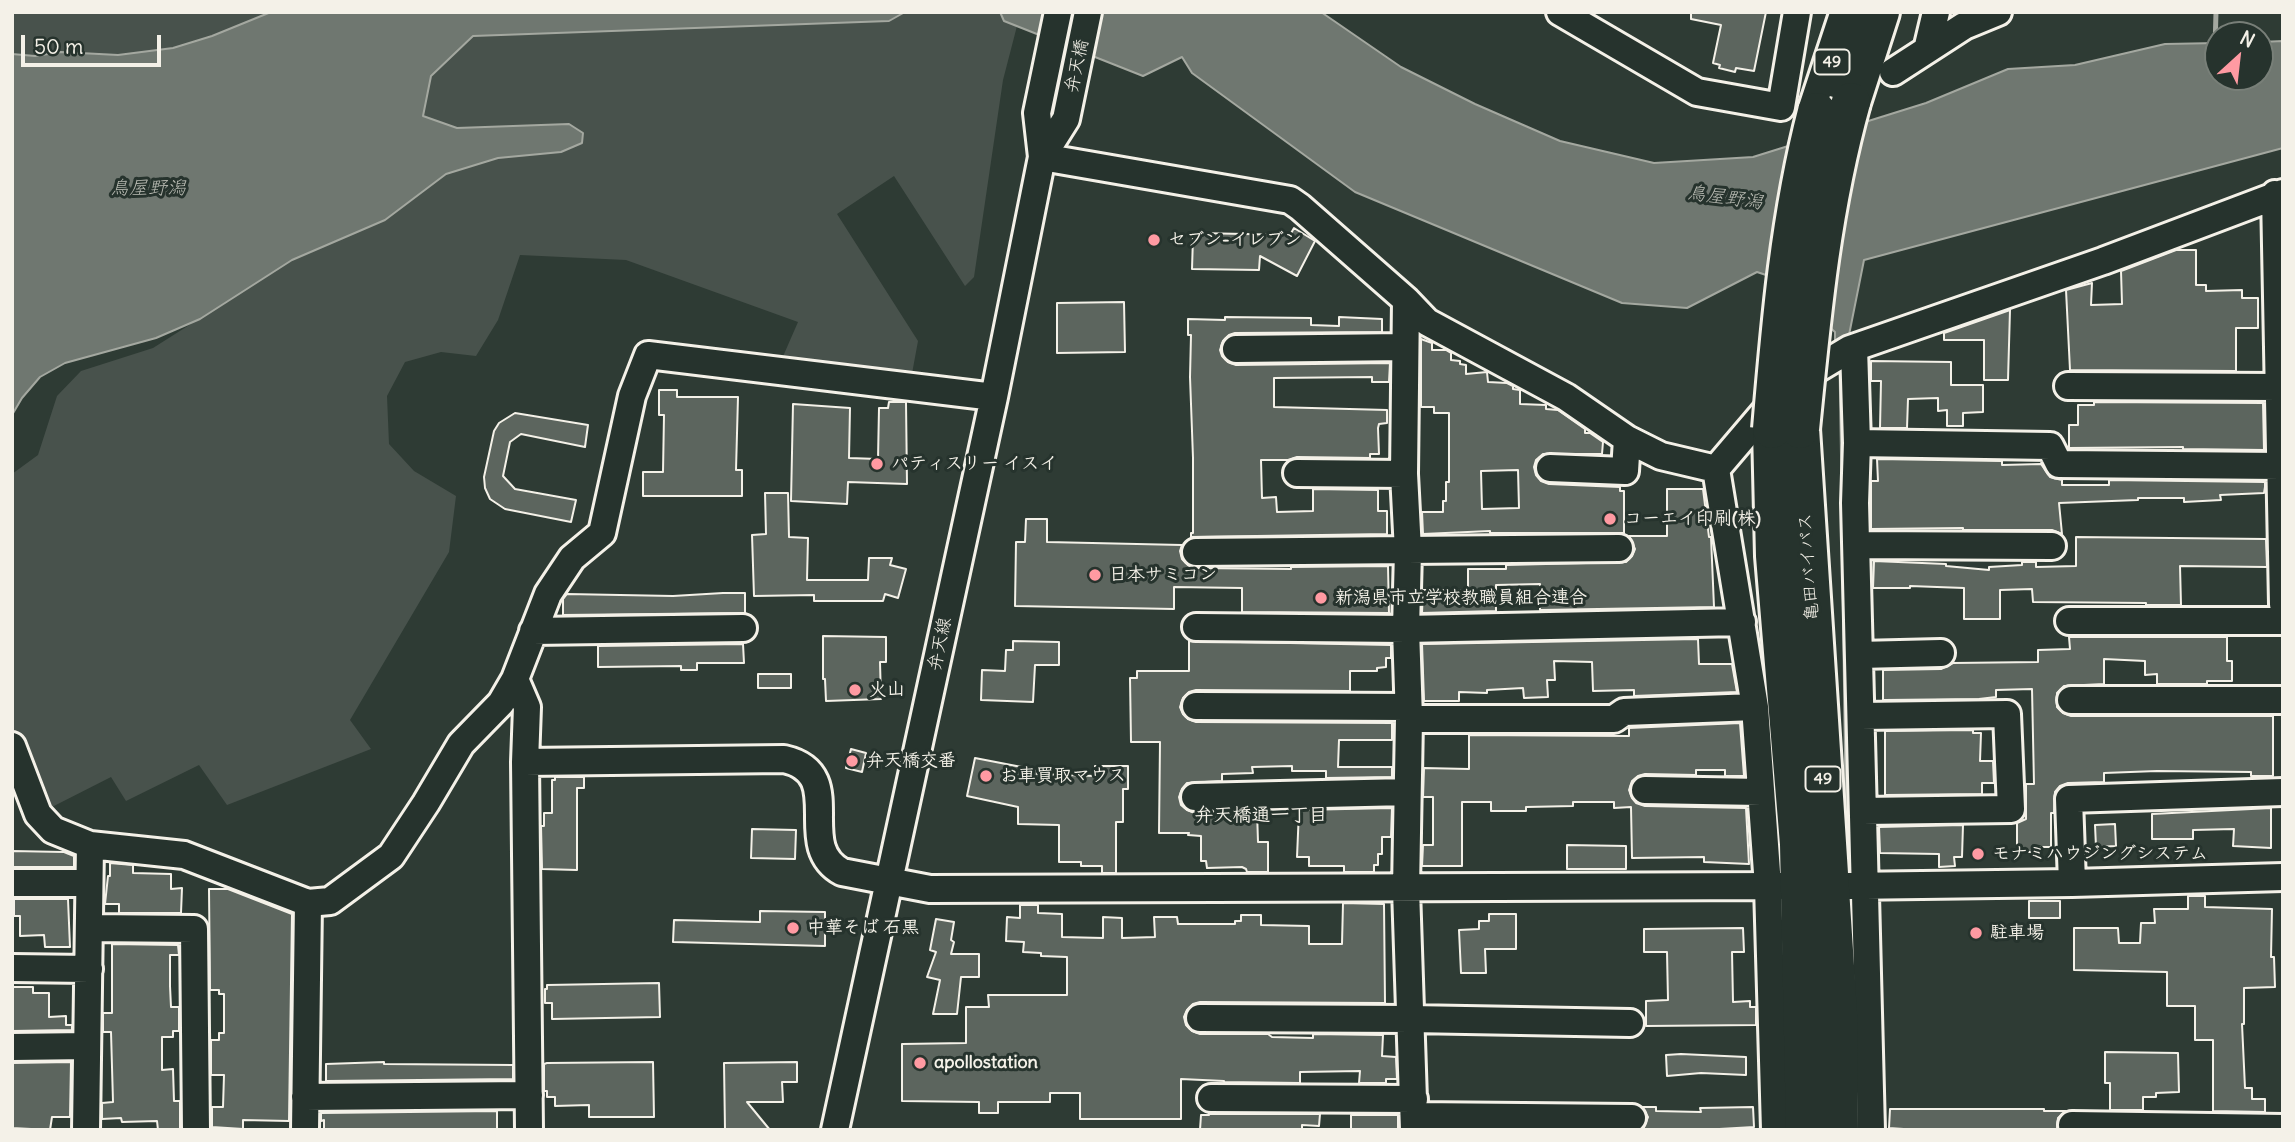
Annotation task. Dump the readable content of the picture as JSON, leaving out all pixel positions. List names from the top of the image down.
{
  "streets": {
    "highway": ["49", "亀田バイパス"],
    "street": ["弁天橋", "弁天線"]
  },
  "crossings": [
    ["弁天橋", "弁天線"]
  ],
  "districts": ["弁天橋通一丁目"],
  "water": ["鳥屋野潟"],
  "places": [
    "セブン-イレブン",
    "パティスリー イスイ",
    "コーエイ印刷(株)",
    "日本サミコン",
    "新潟県市立学校教職員組合連合",
    "火山",
    "弁天橋交番",
    "お車買取マウス",
    "モナミハウジングシステム",
    "中華そば 石黒",
    "駐車場",
    "apollostation"
  ],
  "scale_bar": "50 m",
  "north": "top right"
}
